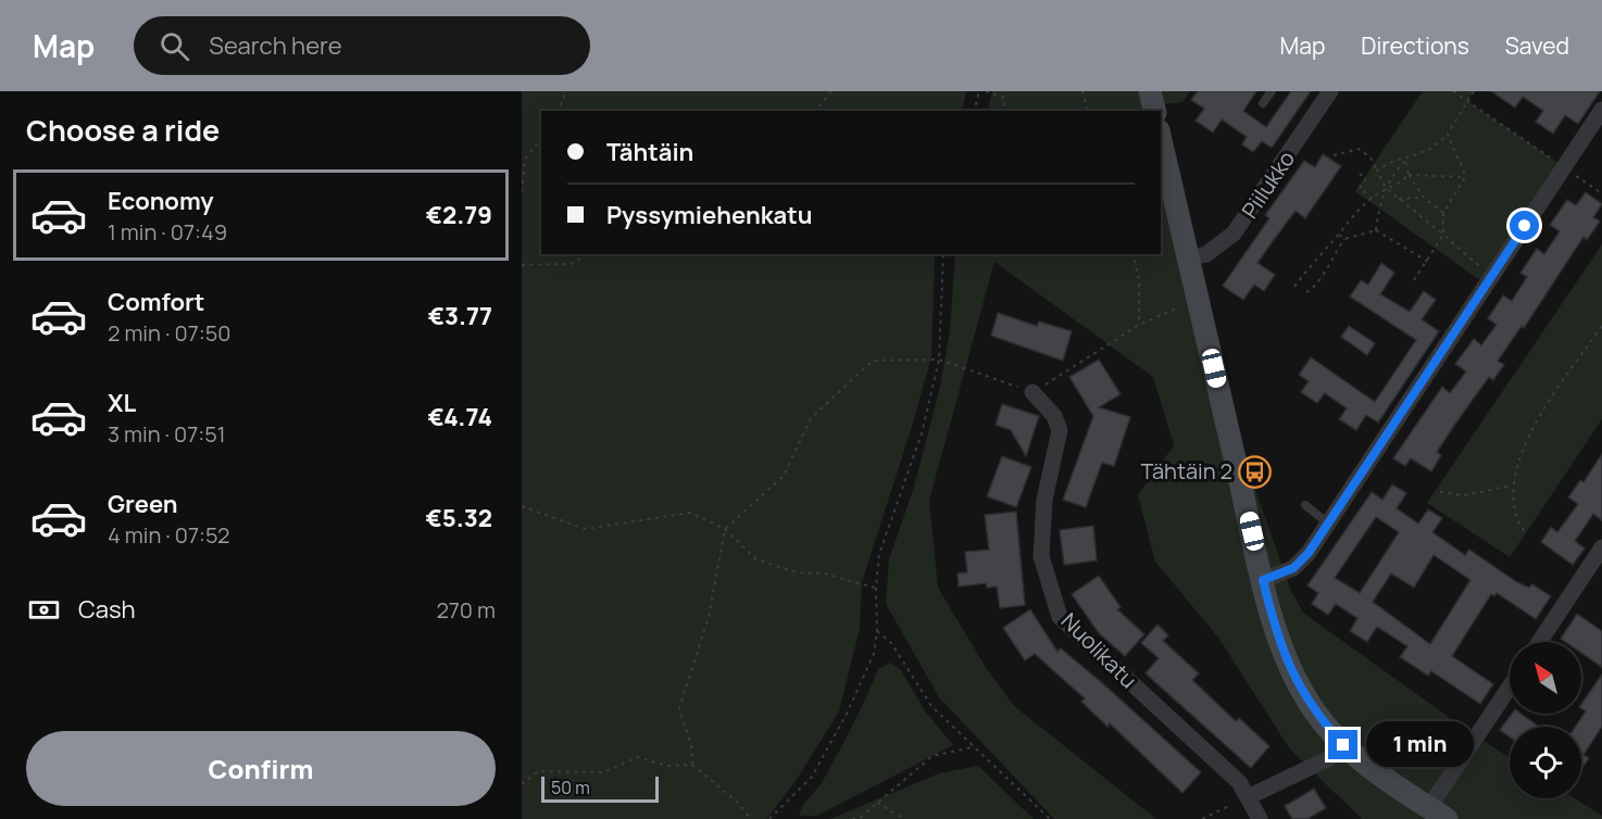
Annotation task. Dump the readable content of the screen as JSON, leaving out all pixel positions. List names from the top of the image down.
{
  "streets": {
    "street": ["Piilukko", "Nuolikatu"]
  },
  "places": {
    "bus stop": ["Tähtäin 2"]
  },
  "scale_bar": "50 m",
  "north": "top left",
  "page": {
    "header": "Map",
    "search": "Search here",
    "nav": ["Map", "Directions", "Saved"],
    "heading": "Choose a ride",
    "banner": ["Tähtäin", "Pyssymiehenkatu"],
    "list": [
      {
        "name": "Economy",
        "note": "1 min · 07:49",
        "value": "€2.79"
      },
      {
        "name": "Comfort",
        "note": "2 min · 07:50",
        "value": "€3.77"
      },
      {
        "name": "XL",
        "note": "3 min · 07:51",
        "value": "€4.74"
      },
      {
        "name": "Green",
        "note": "4 min · 07:52",
        "value": "€5.32"
      }
    ],
    "pay": ["Cash", "270 m"],
    "buttons": "Confirm",
    "bubble": "1 min",
    "scale": "50 m"
  }
}
